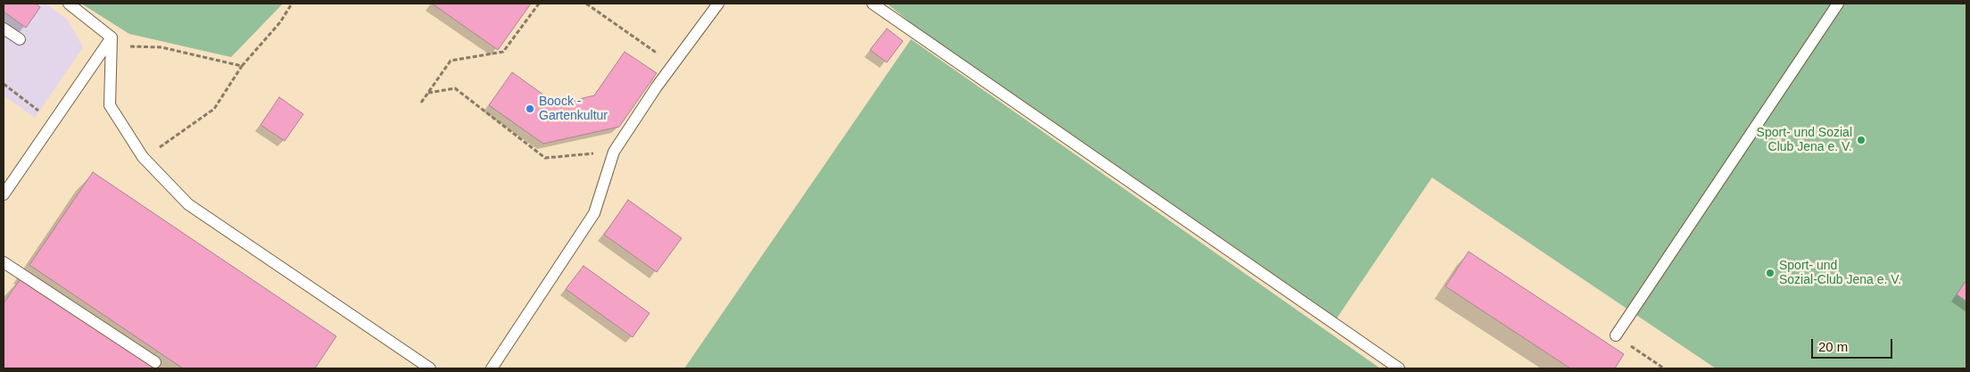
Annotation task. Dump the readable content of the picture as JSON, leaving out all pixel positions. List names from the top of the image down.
{
  "places": ["Boock - Gartenkultur", "Sport- und Sozial Club Jena e. V.", "Sport- und Sozial-Club Jena e. V."],
  "scale_bar": "20 m"
}
